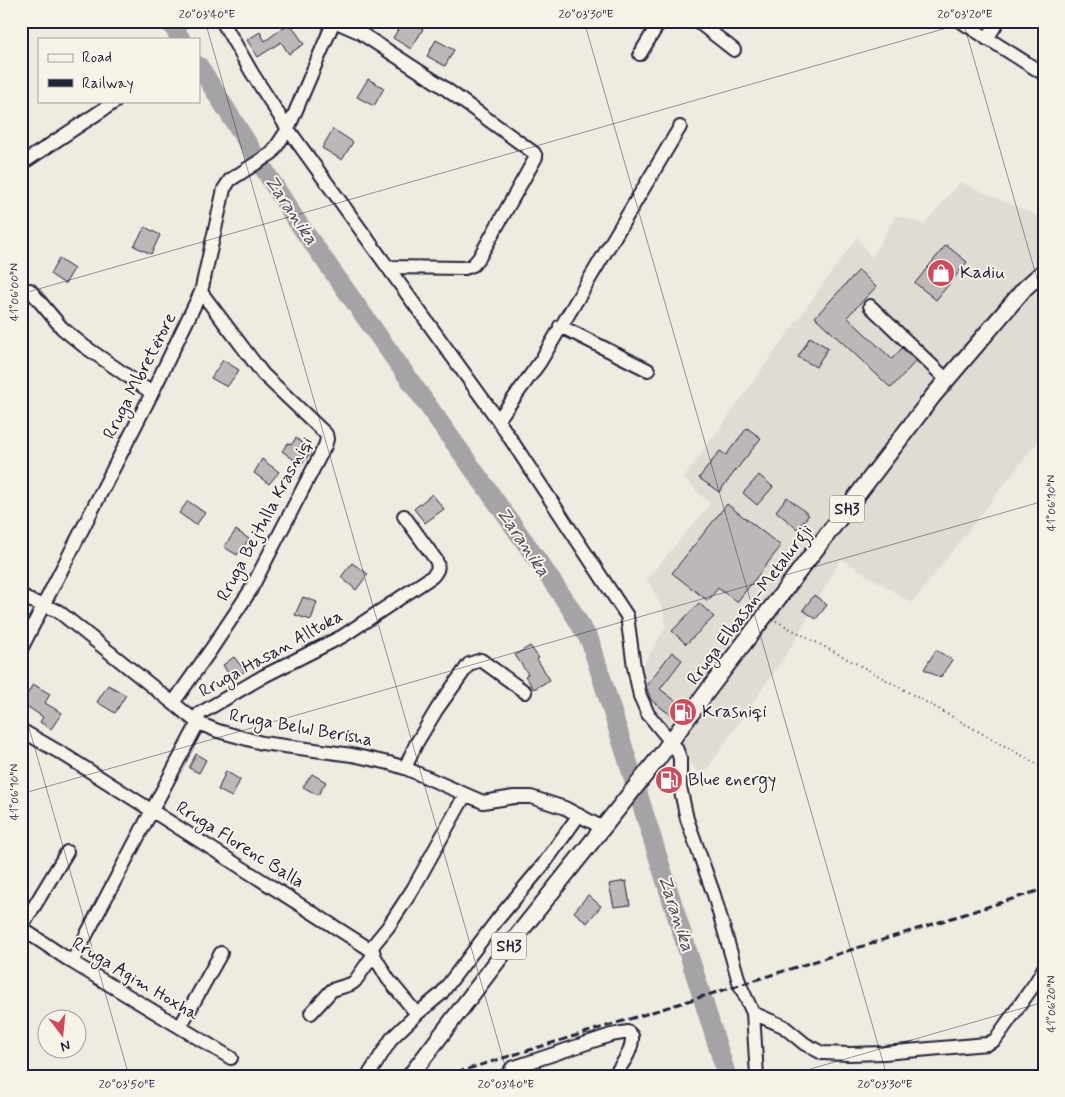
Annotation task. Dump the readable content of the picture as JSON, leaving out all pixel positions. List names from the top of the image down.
{
  "streets": {
    "main road": ["SH3", "Rruga Elbasan-Metalurgji"],
    "street": [
      "Rruga Mbretërore",
      "Rruga Bejtulla Krasniqi",
      "Rruga Hasan Alltoka",
      "Rruga Belul Berisha",
      "Rruga Florenc Balla",
      "Rruga Agim Hoxha"
    ]
  },
  "crossings": [
    ["Rruga Mbretërore", "Rruga Bejtulla Krasniqi"],
    ["Rruga Mbretërore", "Rruga Belul Berisha"],
    ["SH3", "Rruga Elbasan-Metalurgji"],
    ["SH3", "Rruga Belul Berisha"],
    ["Rruga Bejtulla Krasniqi", "Rruga Belul Berisha"],
    ["Rruga Elbasan-Metalurgji", "Rruga Belul Berisha"],
    ["Rruga Hasan Alltoka", "Rruga Belul Berisha"],
    ["Rruga Hasan Alltoka", "Rruga Florenc Balla"],
    ["Rruga Hasan Alltoka", "Rruga Agim Hoxha"]
  ],
  "water": ["Zaranika"],
  "places": {
    "shop": ["Kadiu"],
    "fuel station": ["Krasniqi", "Blue energy"]
  },
  "legend": ["Road", "Railway"],
  "north": "bottom",
  "coordinates": [
    "20°03'40\"E",
    "20°03'30\"E",
    "20°03'20\"E",
    "41°06'00\"N",
    "41°06'10\"N",
    "41°06'20\"N",
    "20°03'50\"E"
  ]
}
